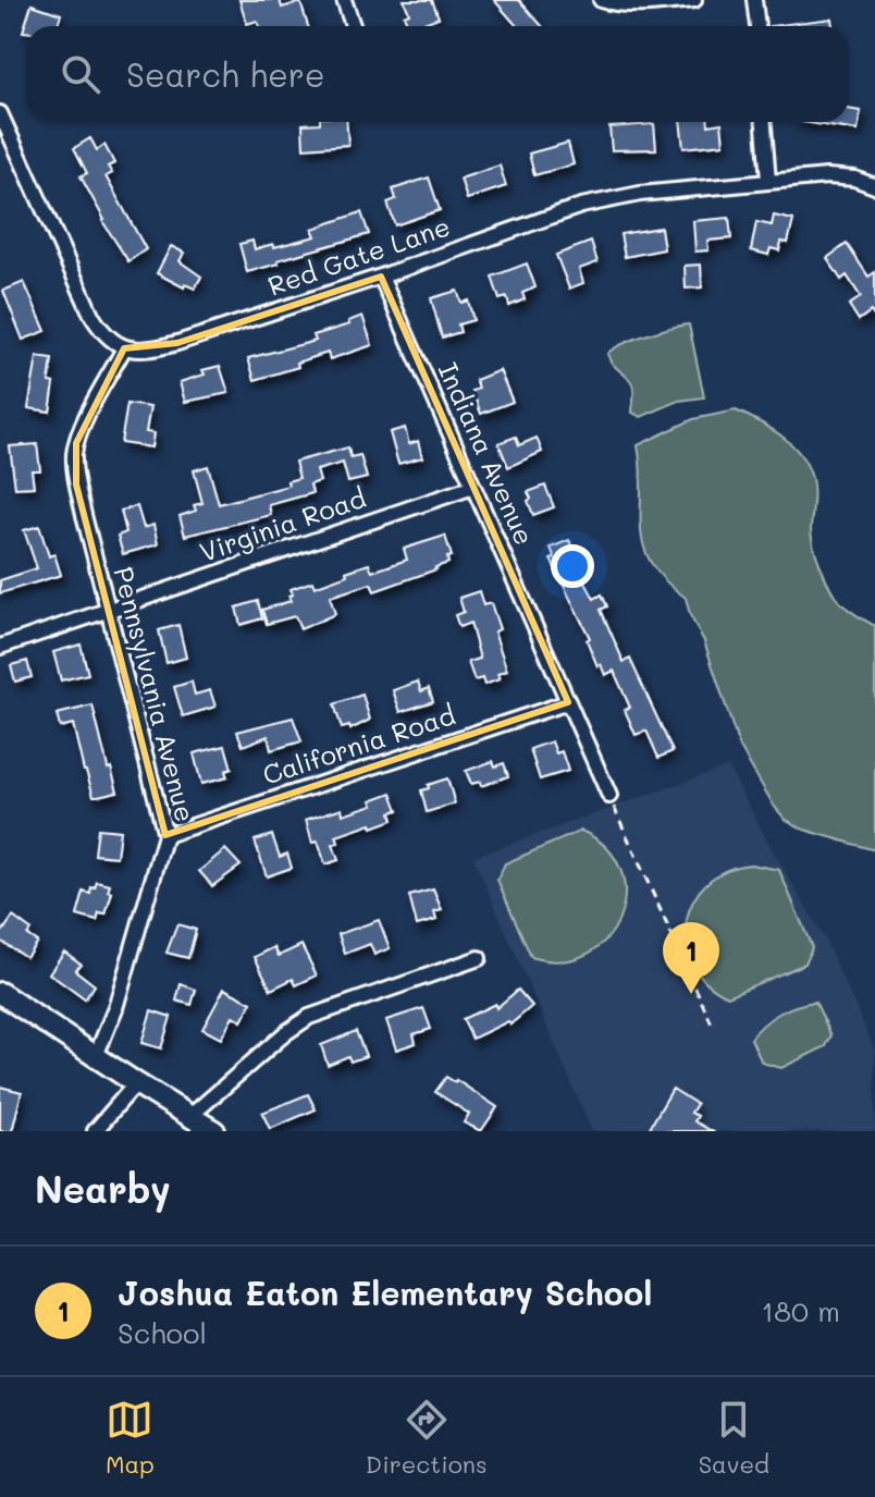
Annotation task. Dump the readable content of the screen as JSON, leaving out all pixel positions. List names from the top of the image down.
{
  "streets": {
    "street": [
      "Red Gate Lane",
      "Indiana Avenue",
      "Virginia Road",
      "Pennsylvania Avenue",
      "California Road"
    ]
  },
  "crossings": [
    ["Red Gate Lane", "Indiana Avenue"],
    ["Red Gate Lane", "Pennsylvania Avenue"],
    ["Indiana Avenue", "Virginia Road"],
    ["Indiana Avenue", "California Road"],
    ["Virginia Road", "Pennsylvania Avenue"],
    ["Pennsylvania Avenue", "California Road"]
  ],
  "page": {
    "search": "Search here",
    "pins": "1",
    "heading": "Nearby",
    "list": [
      {
        "mark": "1",
        "name": "Joshua Eaton Elementary School",
        "note": "School",
        "value": "180 m"
      }
    ],
    "nav": ["Map", "Directions", "Saved"]
  }
}
